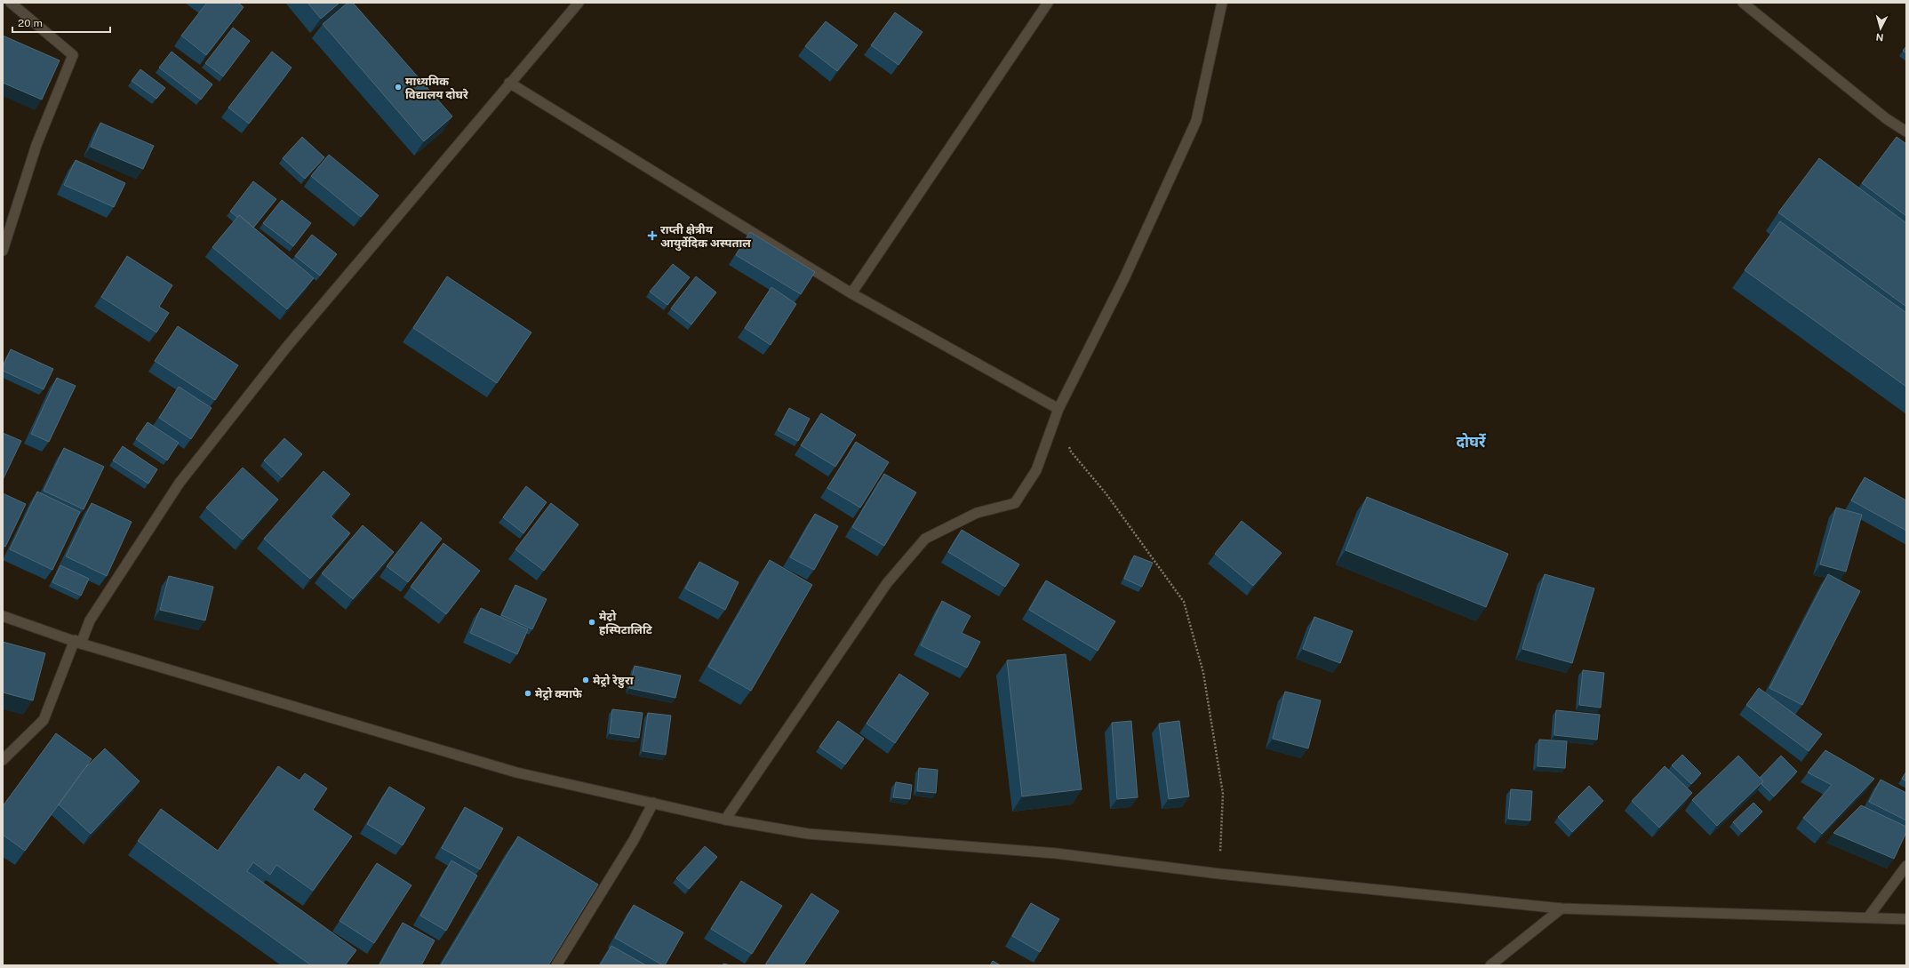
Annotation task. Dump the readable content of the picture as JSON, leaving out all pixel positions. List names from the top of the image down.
{
  "districts": ["दोघर्रे"],
  "places": {
    "other": [
      "माध्यमिक विद्यालय दोघरे",
      "मेट्रो हस्पिटालिटि",
      "मेट्रो रेष्टुरा",
      "मेट्रो क्याफे"
    ],
    "health": ["राप्ती क्षेत्रीय आयुर्वेदिक अस्पताल"]
  },
  "scale_bar": "20 m",
  "north": "bottom"
}
